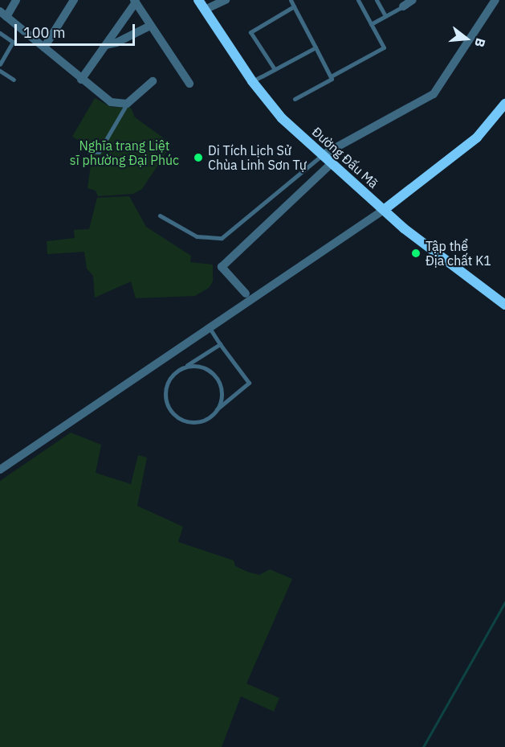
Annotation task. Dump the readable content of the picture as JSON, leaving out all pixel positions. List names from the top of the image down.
{
  "streets": {
    "street": ["Đường Đấu Mã"]
  },
  "parks": ["Nghĩa trang Liệt sĩ phường Đại Phúc"],
  "places": ["Di Tích Lịch Sử Chùa Linh Sơn Tự", "Tập thể Địa chất K1"],
  "scale_bar": "100 m",
  "north": "right"
}
